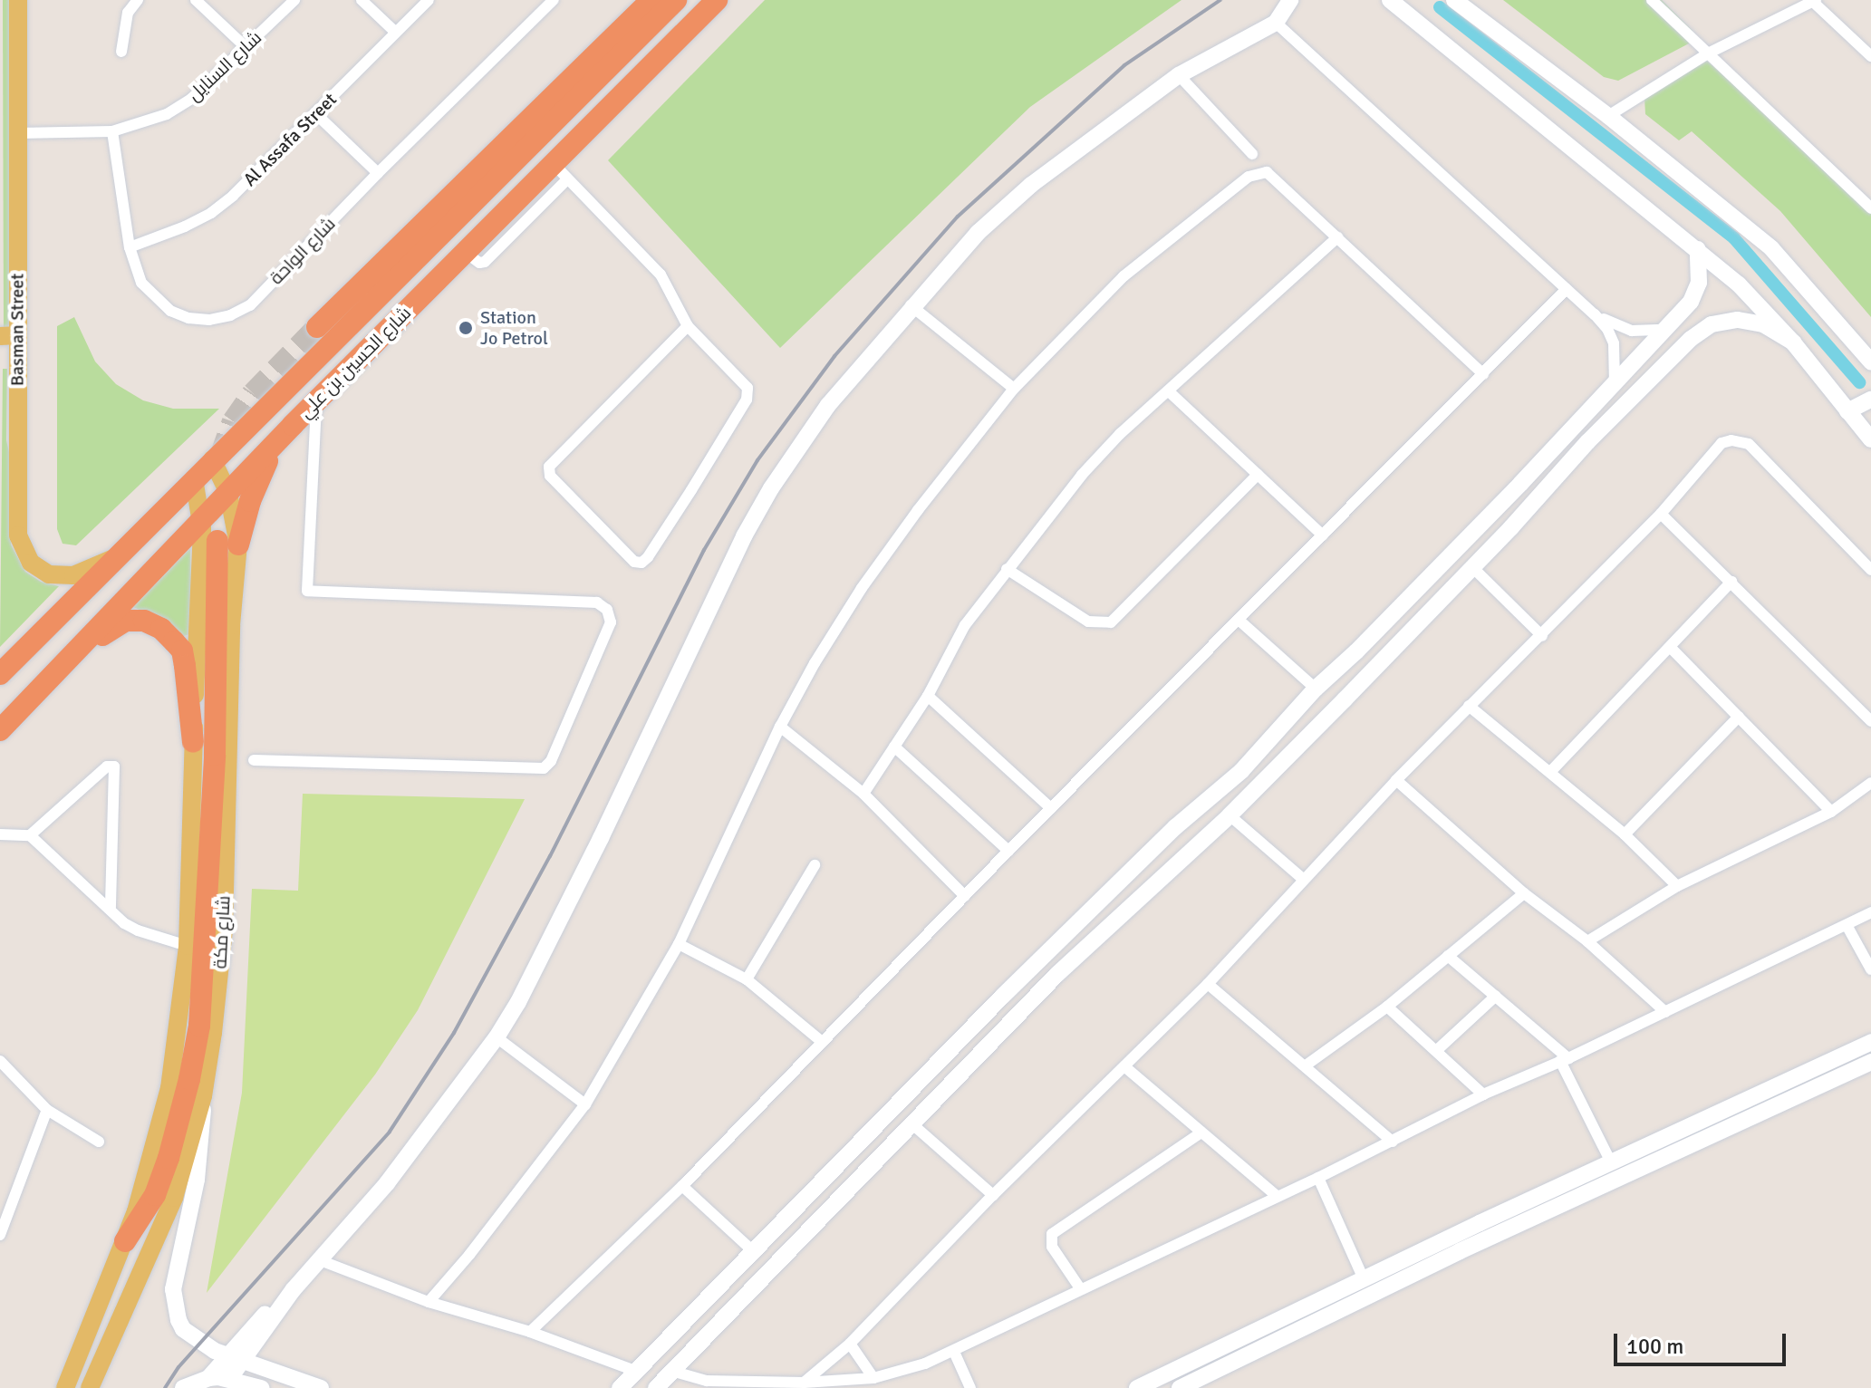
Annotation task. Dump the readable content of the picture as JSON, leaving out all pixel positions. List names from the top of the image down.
{
  "streets": {
    "highway": ["شارع الحسين بن علي"],
    "main road": ["Basman Street", "شارع مكة"],
    "street": ["شارع السنايل", "Al Assafa Street", "شارع الواحة"]
  },
  "crossings": [
    ["شارع السنايل", "شارع الواحة"],
    ["شارع السنايل", "Basman Street"],
    ["Al Assafa Street", "شارع الواحة"],
    ["Basman Street", "شارع الحسين بن علي"],
    ["شارع الحسين بن علي", "شارع مكة"]
  ],
  "places": ["Station Jo Petrol"],
  "scale_bar": "100 m"
}
